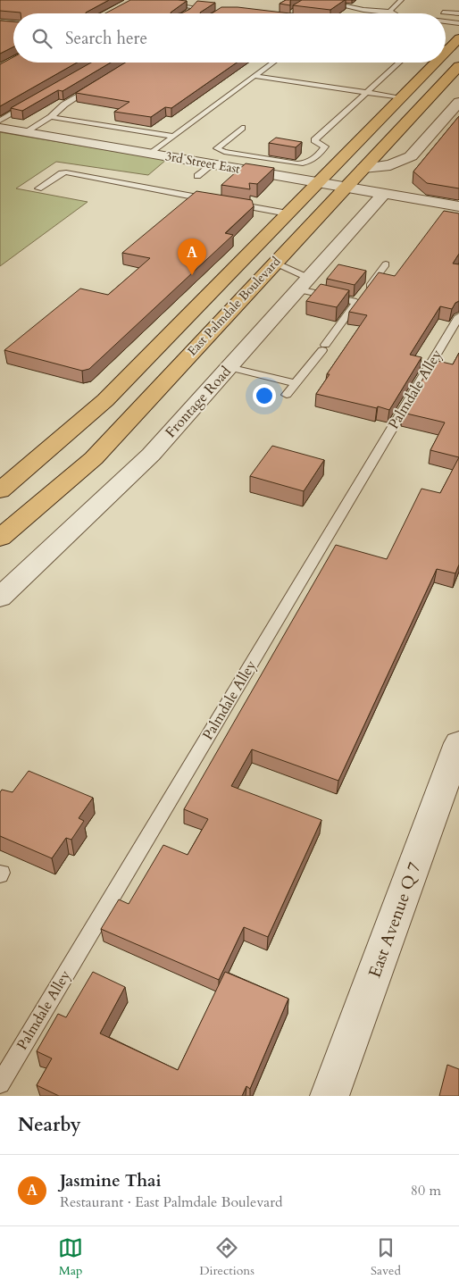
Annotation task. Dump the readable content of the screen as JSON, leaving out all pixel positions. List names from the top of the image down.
{
  "streets": {
    "highway": ["East Palmdale Boulevard"],
    "street": ["3rd Street East", "Frontage Road", "East Avenue Q 7"],
    "lane": ["Palmdale Alley"]
  },
  "crossings": [
    ["3rd Street East", "East Palmdale Boulevard"],
    ["3rd Street East", "Frontage Road"]
  ],
  "page": {
    "search": "Search here",
    "pins": "A",
    "heading": "Nearby",
    "list": [
      {
        "mark": "A",
        "name": "Jasmine Thai",
        "note": "Restaurant · East Palmdale Boulevard",
        "value": "80 m"
      }
    ],
    "nav": ["Map", "Directions", "Saved"]
  }
}
